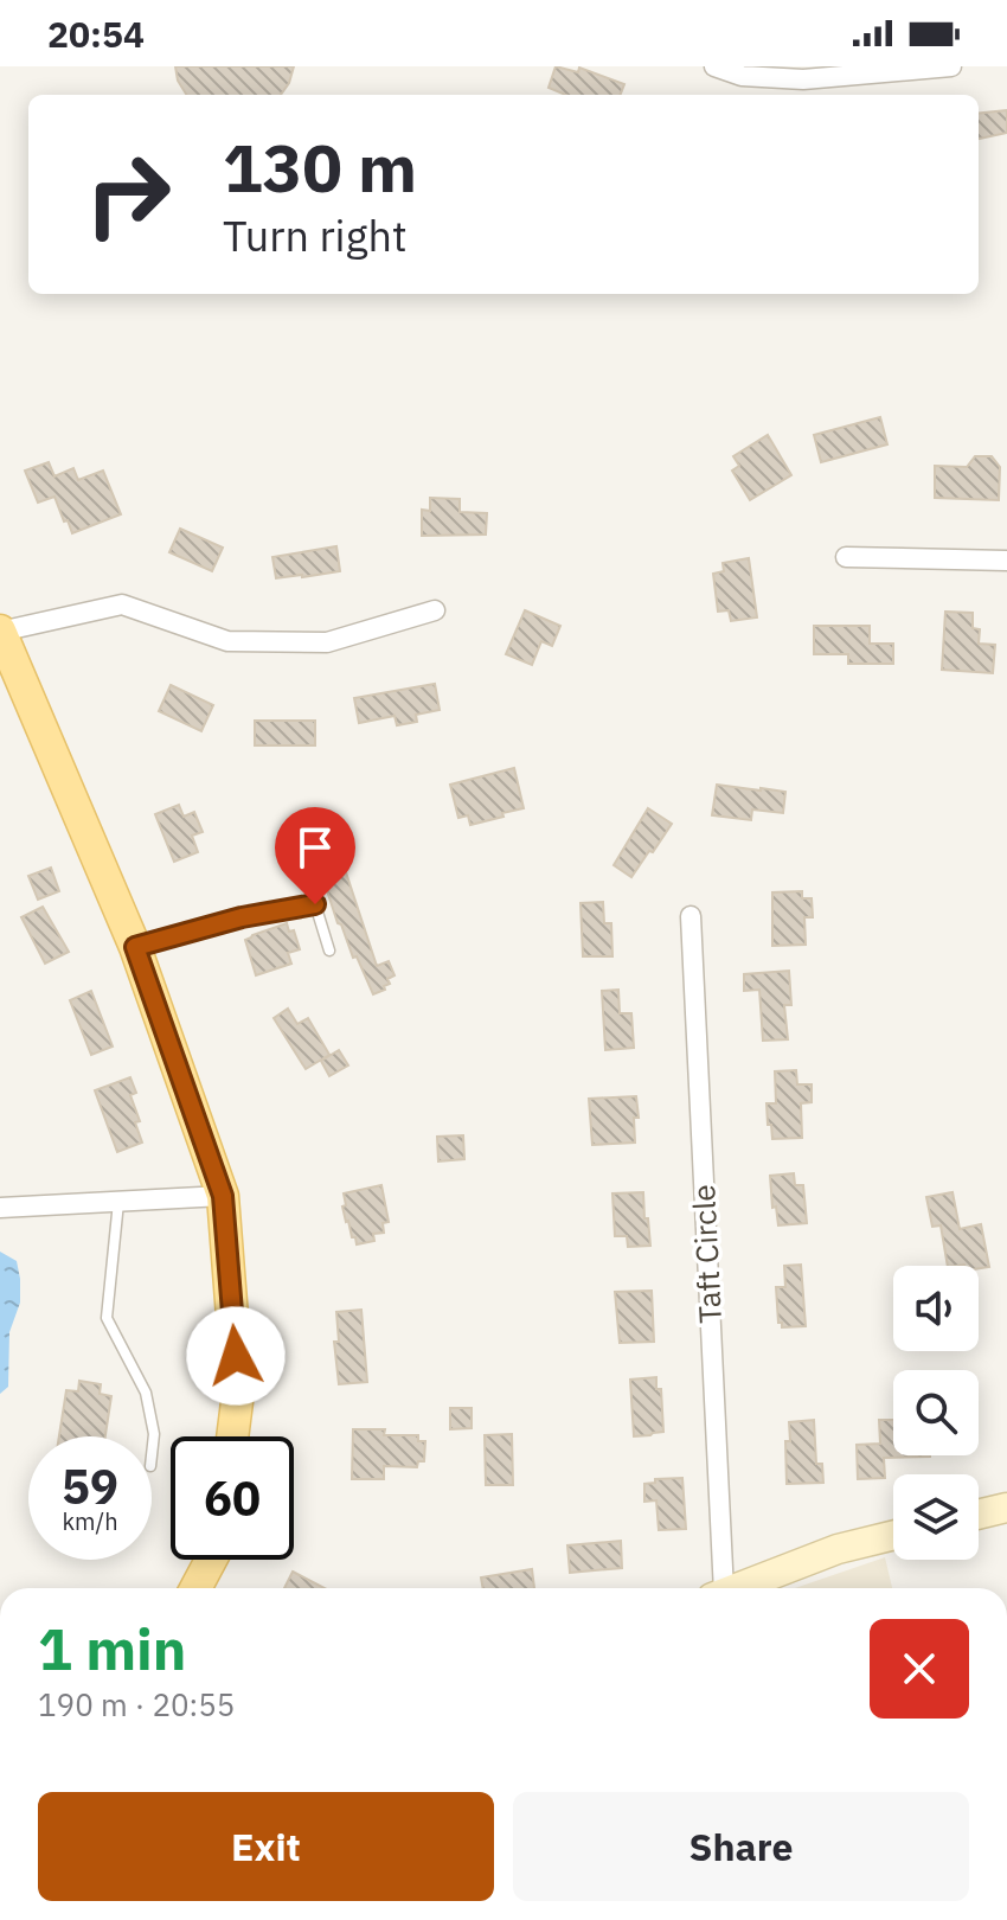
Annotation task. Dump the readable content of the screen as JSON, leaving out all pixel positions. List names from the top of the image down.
{
  "streets": {
    "street": ["Taft Circle"]
  },
  "page": {
    "status": "20:54",
    "turn": ["130 m", "Turn right"],
    "speed": "59 km/h",
    "limit": "60",
    "heading": ["1 min", "190 m · 20:55"],
    "buttons": ["Exit", "Share"]
  }
}
